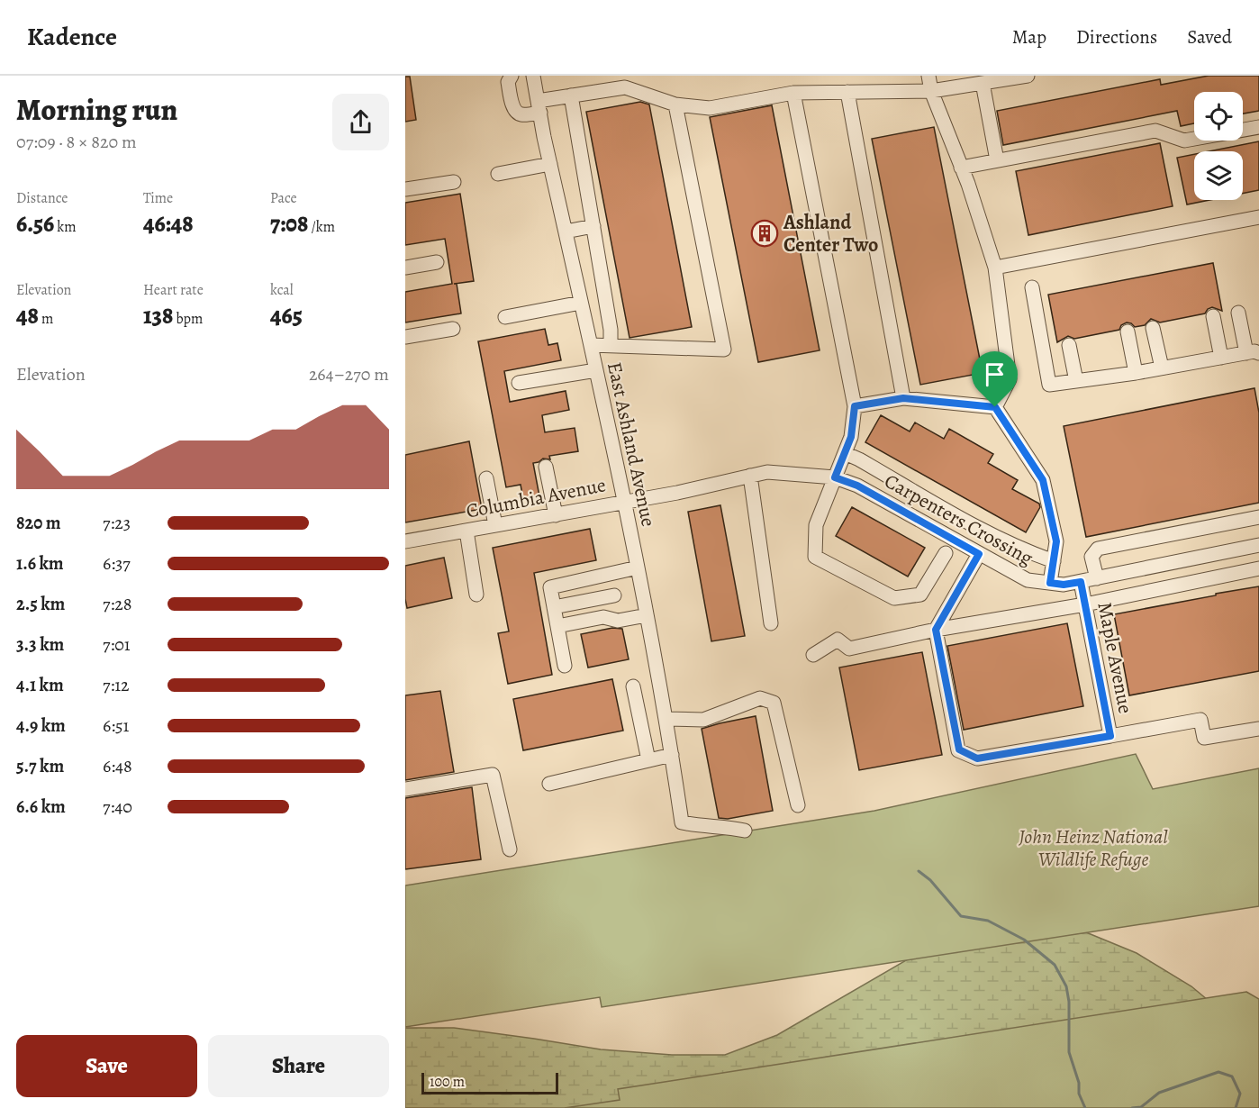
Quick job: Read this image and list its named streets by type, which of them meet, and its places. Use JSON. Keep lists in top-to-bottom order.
{
  "streets": {
    "street": [
      "East Ashland Avenue",
      "Columbia Avenue",
      "Carpenters Crossing",
      "Maple Avenue"
    ]
  },
  "crossings": [
    ["East Ashland Avenue", "Columbia Avenue"],
    ["Columbia Avenue", "Carpenters Crossing"],
    ["Carpenters Crossing", "Maple Avenue"]
  ],
  "parks": ["John Heinz National Wildlife Refuge"],
  "places": {
    "building": ["Ashland Center Two"]
  },
  "scale_bar": "100 m",
  "page": {
    "header": "Kadence",
    "nav": ["Map", "Directions", "Saved"],
    "heading": ["Morning run", "07:09 · 8 × 820 m"],
    "stats": [
      ["Distance", "6.56 km"],
      ["Time", "46:48"],
      ["Pace", "7:08 /km"],
      ["Elevation", "48 m"],
      ["Heart rate", "138 bpm"],
      ["kcal", "465"]
    ],
    "chart": ["Elevation", "264–270 m"],
    "list": [
      {
        "name": "820 m",
        "note": "7:23"
      },
      {
        "name": "1.6 km",
        "note": "6:37"
      },
      {
        "name": "2.5 km",
        "note": "7:28"
      },
      {
        "name": "3.3 km",
        "note": "7:01"
      },
      {
        "name": "4.1 km",
        "note": "7:12"
      },
      {
        "name": "4.9 km",
        "note": "6:51"
      },
      {
        "name": "5.7 km",
        "note": "6:48"
      },
      {
        "name": "6.6 km",
        "note": "7:40"
      }
    ],
    "buttons": ["Save", "Share"],
    "scale": "100 m"
  }
}
